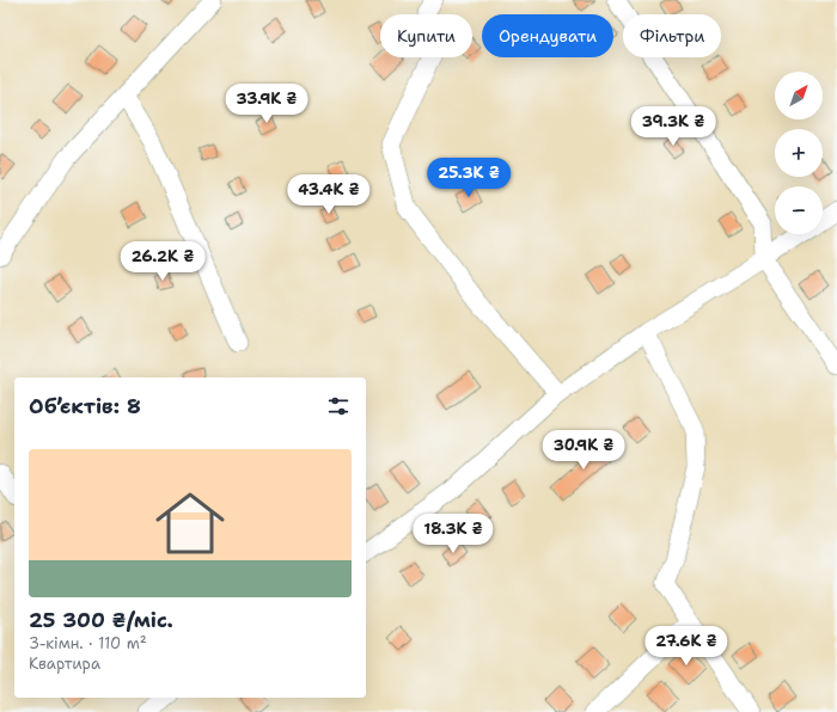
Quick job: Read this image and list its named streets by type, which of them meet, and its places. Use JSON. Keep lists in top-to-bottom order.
{
  "north": "top right",
  "page": {
    "chip": ["Купити", "Орендувати", "Фільтри"],
    "map_buttons": ["+", "−"],
    "price": [
      "33.9K ₴",
      "39.3K ₴",
      "25.3K ₴",
      "43.4K ₴",
      "26.2K ₴",
      "30.9K ₴",
      "18.3K ₴",
      "27.6K ₴"
    ],
    "heading": "Об’єктів: 8",
    "list": [
      {
        "name": "25 300 ₴/міс.",
        "note": "3-кімн. · 110 m² · Квартира"
      }
    ]
  }
}
